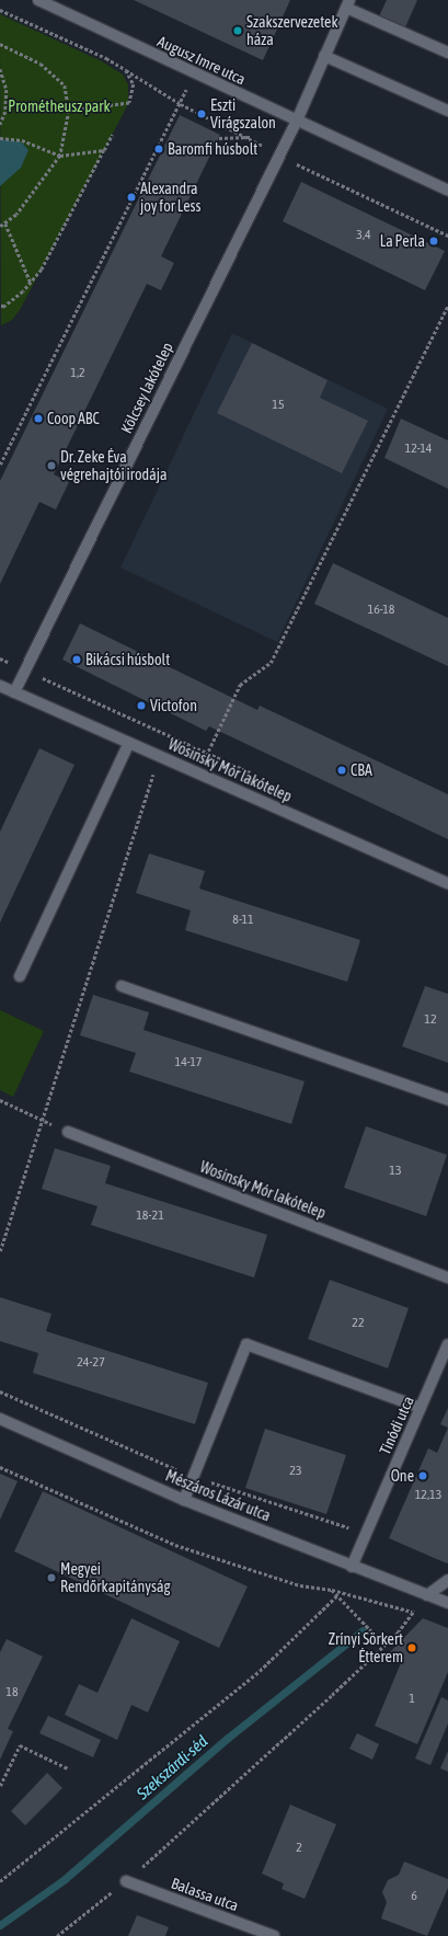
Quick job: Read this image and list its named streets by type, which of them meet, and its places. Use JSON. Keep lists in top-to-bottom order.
{
  "streets": {
    "street": [
      "Augusz Imre utca",
      "Kölcsey lakótelep",
      "Wosinsky Mór lakótelep",
      "Tinódi utca",
      "Mészáros Lázár utca",
      "Balassa utca"
    ]
  },
  "crossings": [
    ["Augusz Imre utca", "Kölcsey lakótelep"],
    ["Kölcsey lakótelep", "Wosinsky Mór lakótelep"],
    ["Tinódi utca", "Mészáros Lázár utca"]
  ],
  "water": ["Szekszárdi-séd"],
  "parks": ["Prométheusz park"],
  "places": [
    "Szakszervezetek háza",
    "Eszti Virágszalon",
    "Baromfi húsbolt",
    "Alexandra joy for Less",
    "La Perla",
    "Coop ABC",
    "Dr. Zeke Éva végrehajtói irodája",
    "Bikácsi húsbolt",
    "Victofon",
    "CBA",
    "One",
    "Megyei Rendőrkapitányság",
    "Zrínyi Sörkert Étterem"
  ],
  "house_numbers": [
    "3,4",
    "1,2",
    "15",
    "12-14",
    "16-18",
    "8-11",
    "12",
    "14-17",
    "13",
    "18-21",
    "22",
    "24-27",
    "23",
    "12,13",
    "18",
    "1",
    "2",
    "6"
  ]
}
